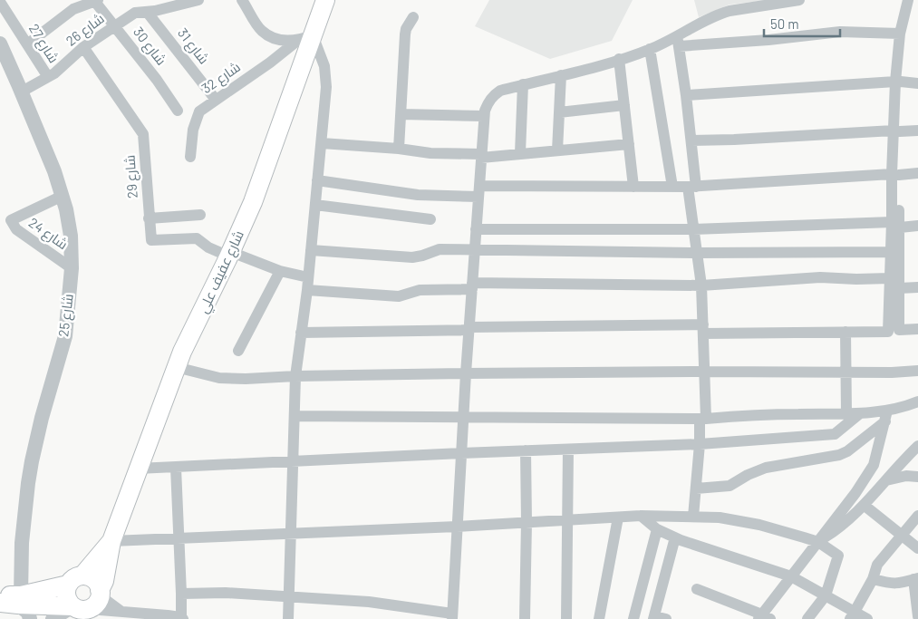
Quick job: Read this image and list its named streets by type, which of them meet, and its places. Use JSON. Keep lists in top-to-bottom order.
{
  "streets": {
    "main road": ["شارع عفيف علي"],
    "street": [
      "شارع 26",
      "شارع 27",
      "شارع 30",
      "شارع 31",
      "شارع 32",
      "شارع 29",
      "شارع 24",
      "شارع 25"
    ]
  },
  "crossings": [
    ["شارع 26", "شارع 27"],
    ["شارع 26", "شارع 30"],
    ["شارع 26", "شارع 31"],
    ["شارع 26", "شارع 29"],
    ["شارع 26", "شارع 25"],
    ["شارع 31", "شارع 32"],
    ["شارع 32", "شارع عفيف علي"],
    ["شارع 29", "شارع عفيف علي"],
    ["شارع 24", "شارع 25"]
  ],
  "scale_bar": "50 m"
}
